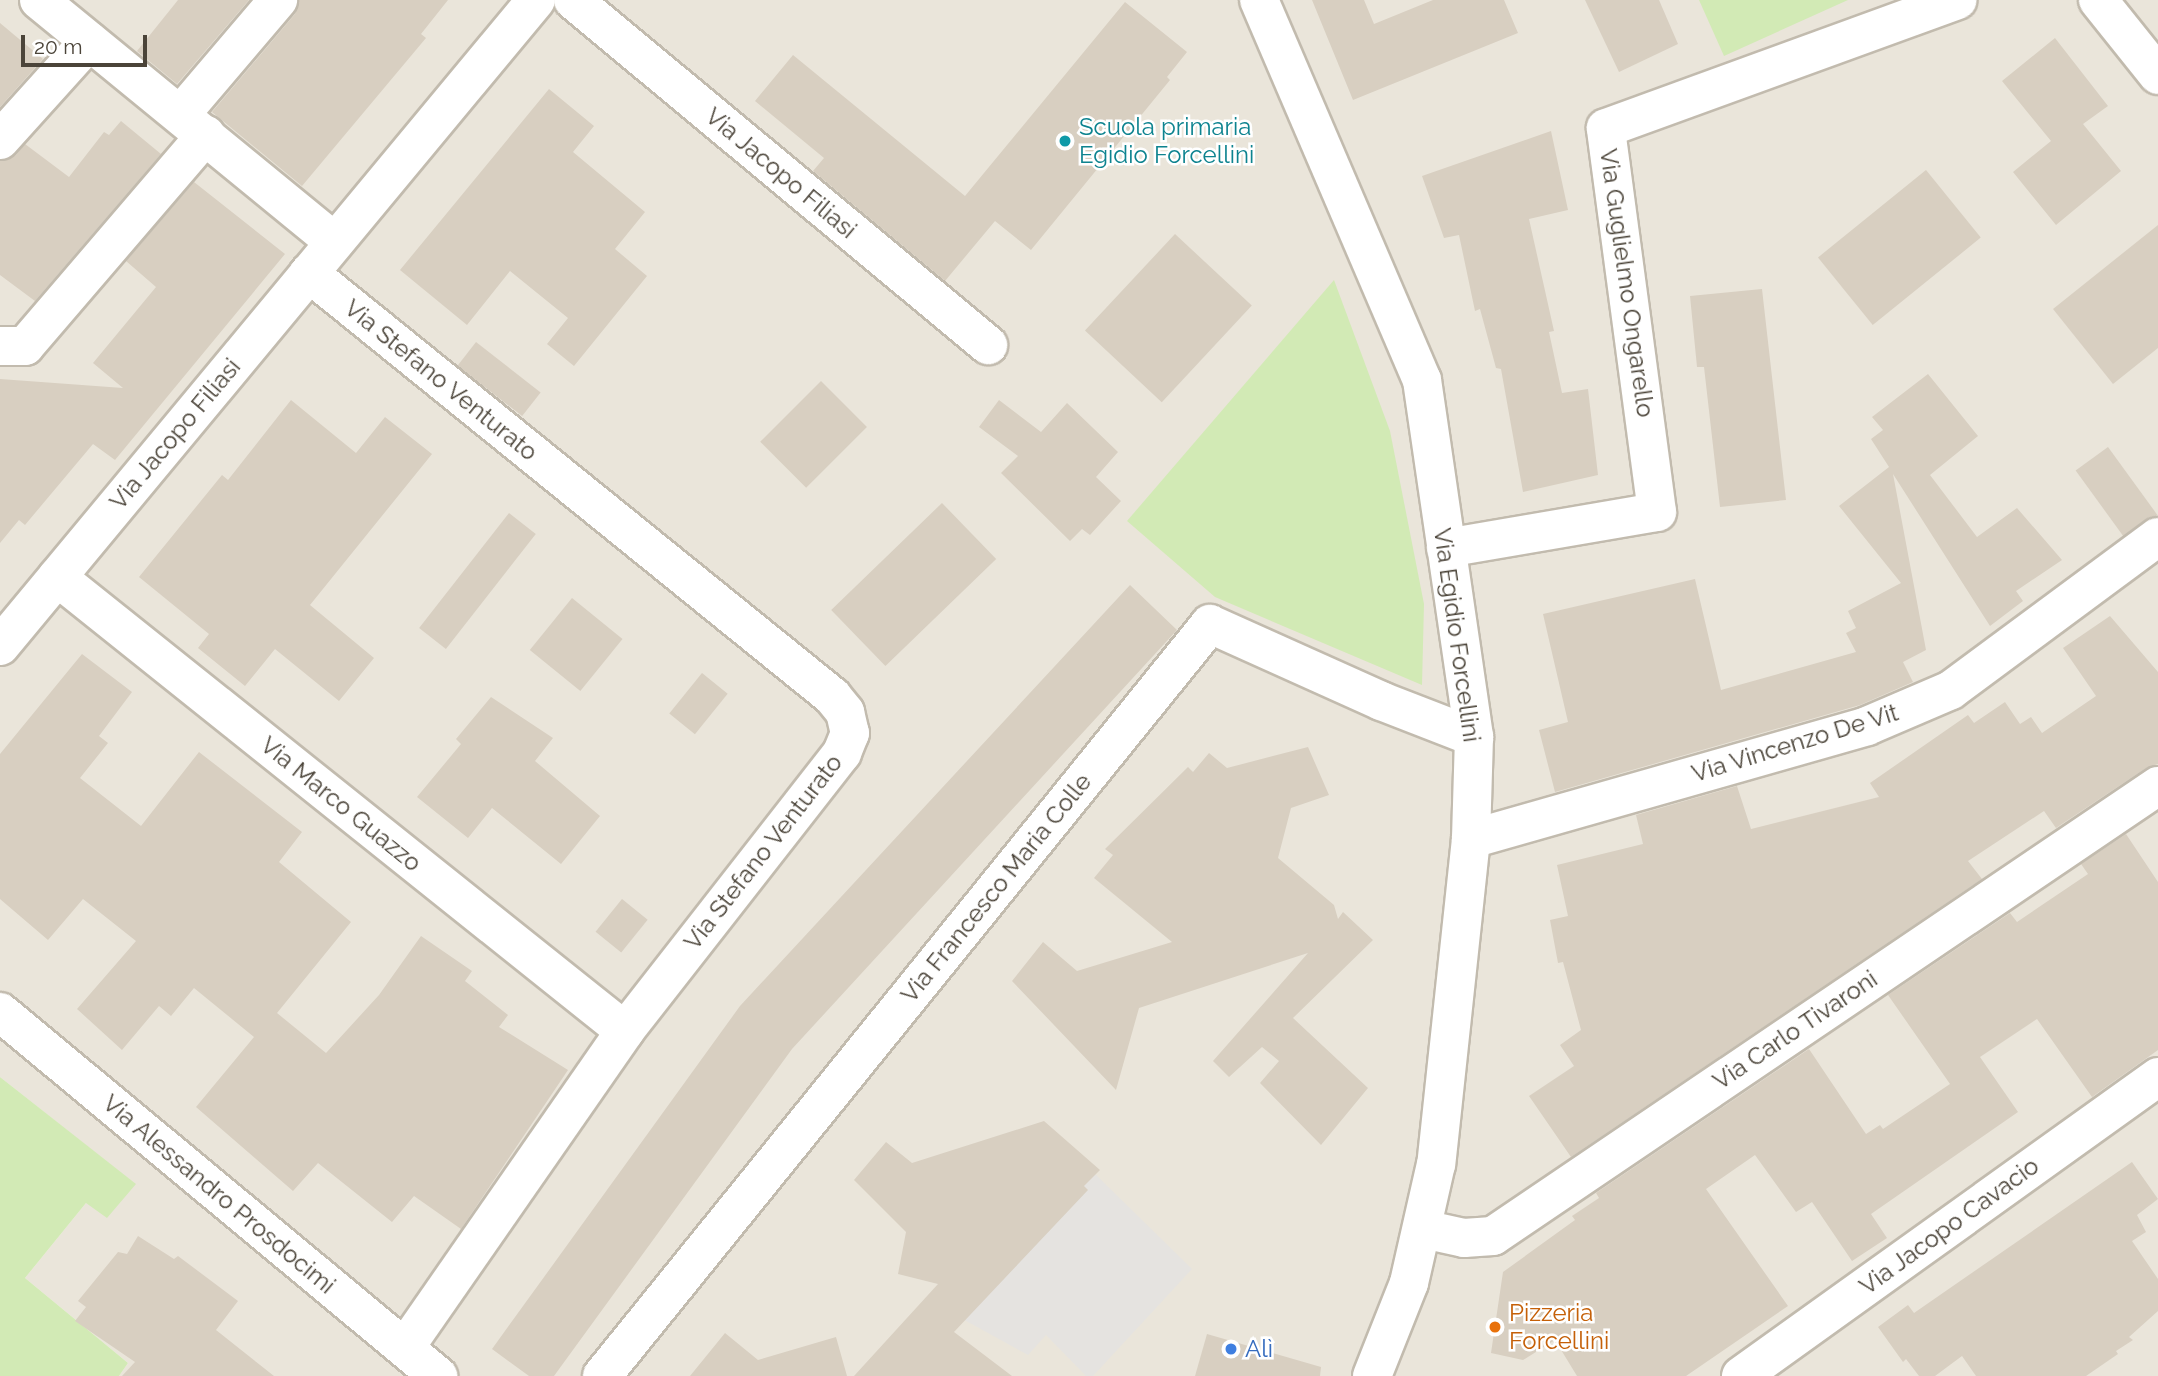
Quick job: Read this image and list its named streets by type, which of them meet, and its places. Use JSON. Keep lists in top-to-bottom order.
{
  "streets": {
    "street": [
      "Via Jacopo Filiasi",
      "Via Guglielmo Ongarello",
      "Via Stefano Venturato",
      "Via Egidio Forcellini",
      "Via Vincenzo De Vit",
      "Via Marco Guazzo",
      "Via Francesco Maria Colle",
      "Via Carlo Tivaroni",
      "Via Alessandro Prosdocimi",
      "Via Jacopo Cavacio"
    ]
  },
  "crossings": [
    ["Via Jacopo Filiasi", "Via Stefano Venturato"],
    ["Via Jacopo Filiasi", "Via Marco Guazzo"],
    ["Via Guglielmo Ongarello", "Via Egidio Forcellini"],
    ["Via Stefano Venturato", "Via Marco Guazzo"],
    ["Via Stefano Venturato", "Via Alessandro Prosdocimi"],
    ["Via Egidio Forcellini", "Via Vincenzo De Vit"],
    ["Via Egidio Forcellini", "Via Francesco Maria Colle"],
    ["Via Egidio Forcellini", "Via Carlo Tivaroni"]
  ],
  "places": ["Scuola primaria Egidio Forcellini", "Pizzeria Forcellini", "Alì"],
  "scale_bar": "20 m"
}
